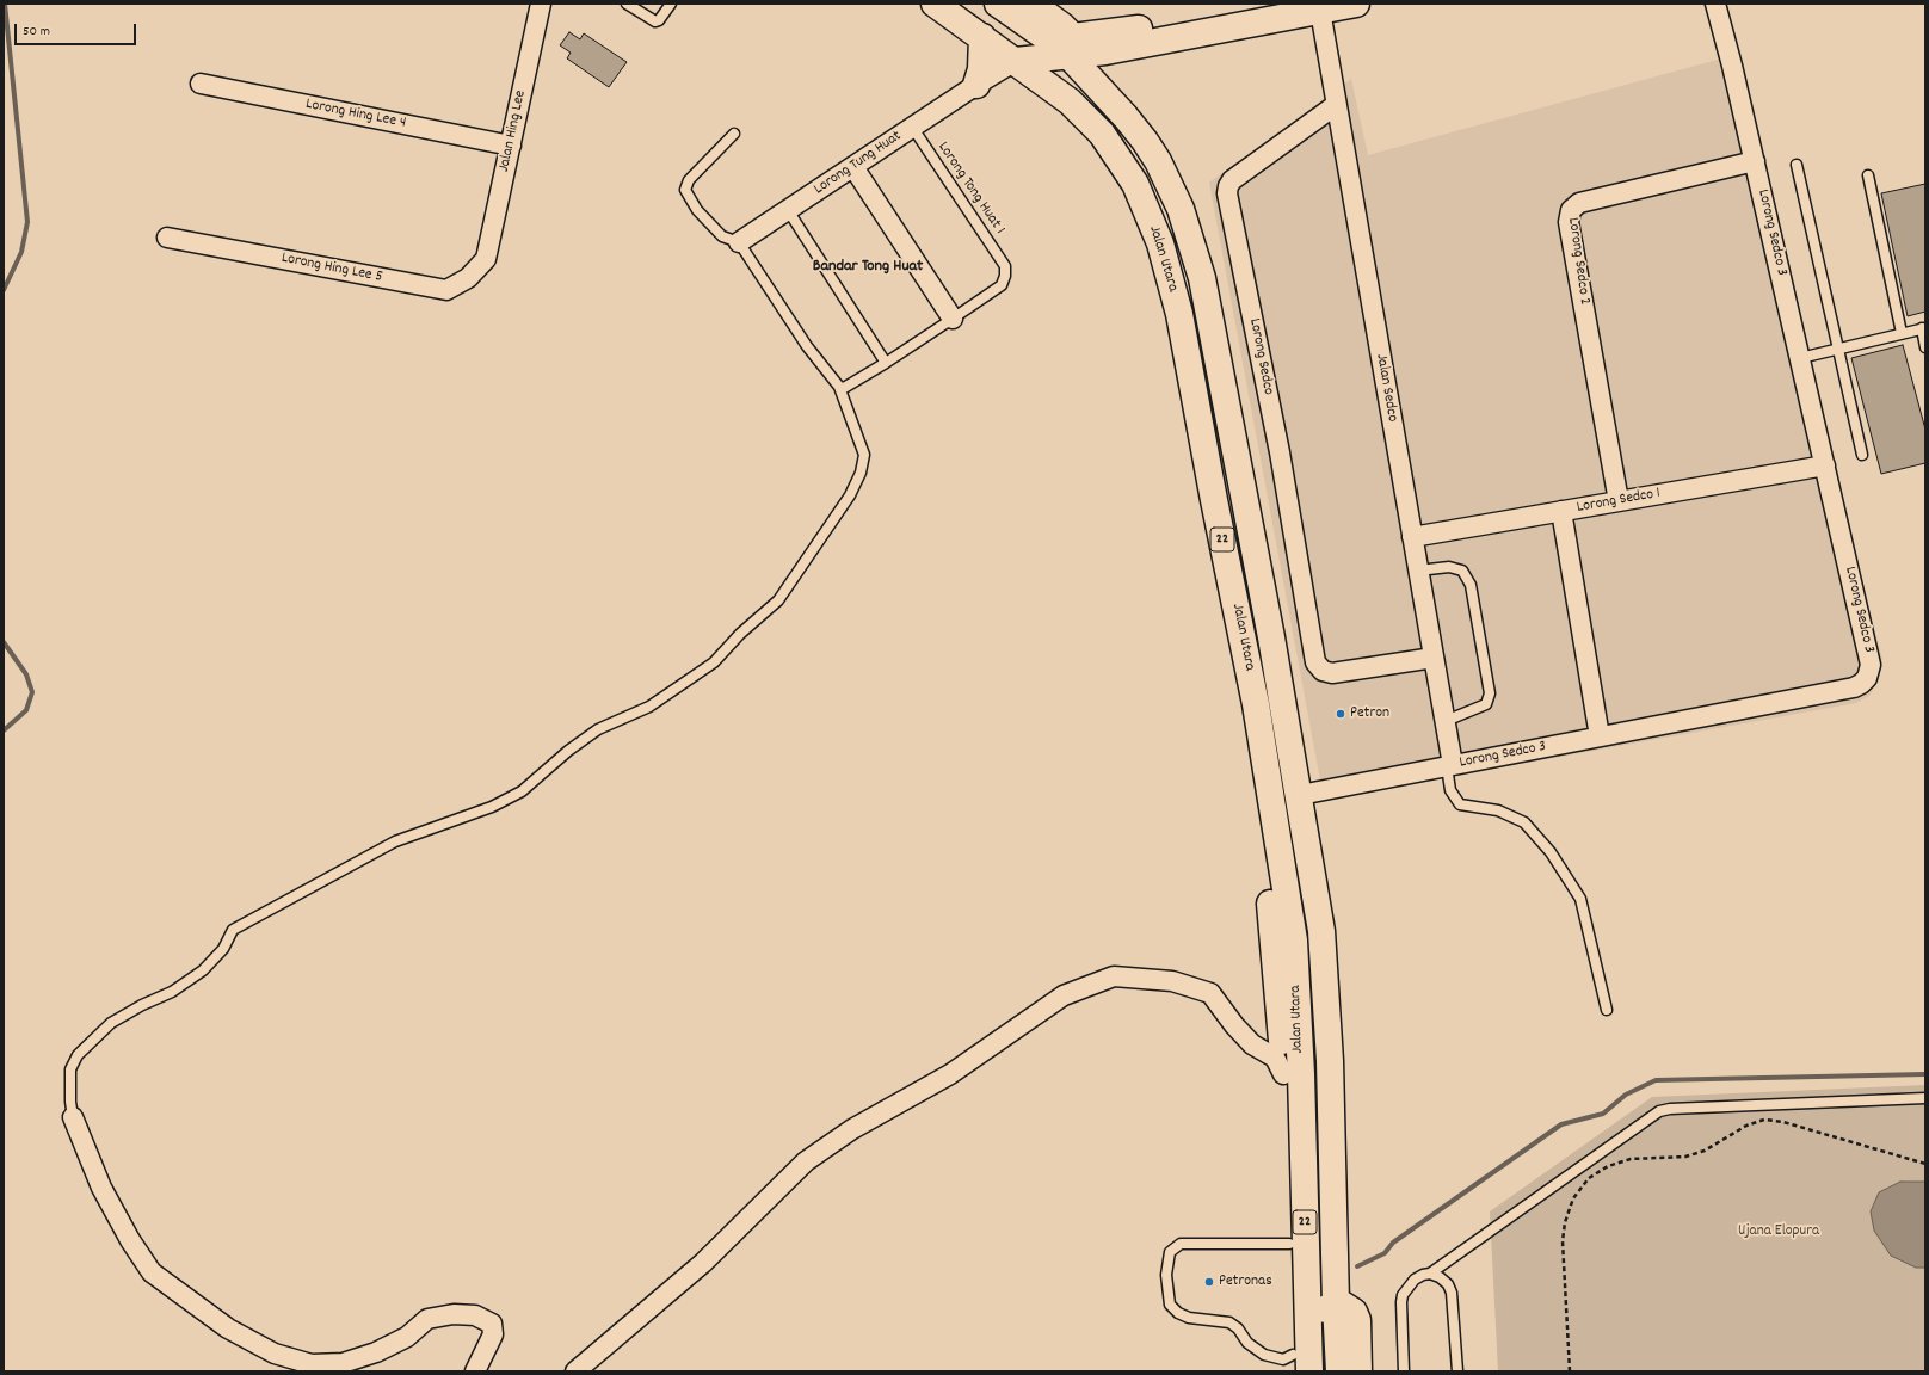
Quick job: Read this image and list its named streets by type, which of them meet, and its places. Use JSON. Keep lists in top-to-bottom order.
{
  "streets": {
    "main road": ["Jalan Utara", "22"],
    "street": [
      "Lorong Hing Lee 4",
      "Jalan Hing Lee",
      "Lorong Tung Huat",
      "Lorong Sedco 3",
      "Lorong Sedco 2",
      "Lorong Hing Lee 5",
      "Lorong Sedco",
      "Jalan Sedco",
      "Lorong Sedco 1"
    ],
    "lane": ["Lorong Tong Huat 1"]
  },
  "crossings": [
    ["Lorong Hing Lee 4", "Jalan Hing Lee"],
    ["Jalan Hing Lee", "Lorong Hing Lee 5"],
    ["Lorong Tung Huat", "Lorong Tong Huat 1"],
    ["Lorong Tung Huat", "Jalan Utara"],
    ["Lorong Sedco 3", "Jalan Utara"],
    ["Lorong Sedco 3", "Lorong Sedco 2"],
    ["Lorong Sedco 3", "Jalan Sedco"],
    ["Lorong Sedco 3", "Lorong Sedco 1"],
    ["Lorong Sedco 2", "Lorong Sedco 1"],
    ["Lorong Sedco", "Jalan Sedco"],
    ["Jalan Sedco", "Lorong Sedco 1"]
  ],
  "districts": ["Bandar Tong Huat"],
  "parks": ["Ujana Elopura"],
  "places": ["Petron", "Petronas"],
  "scale_bar": "50 m"
}
